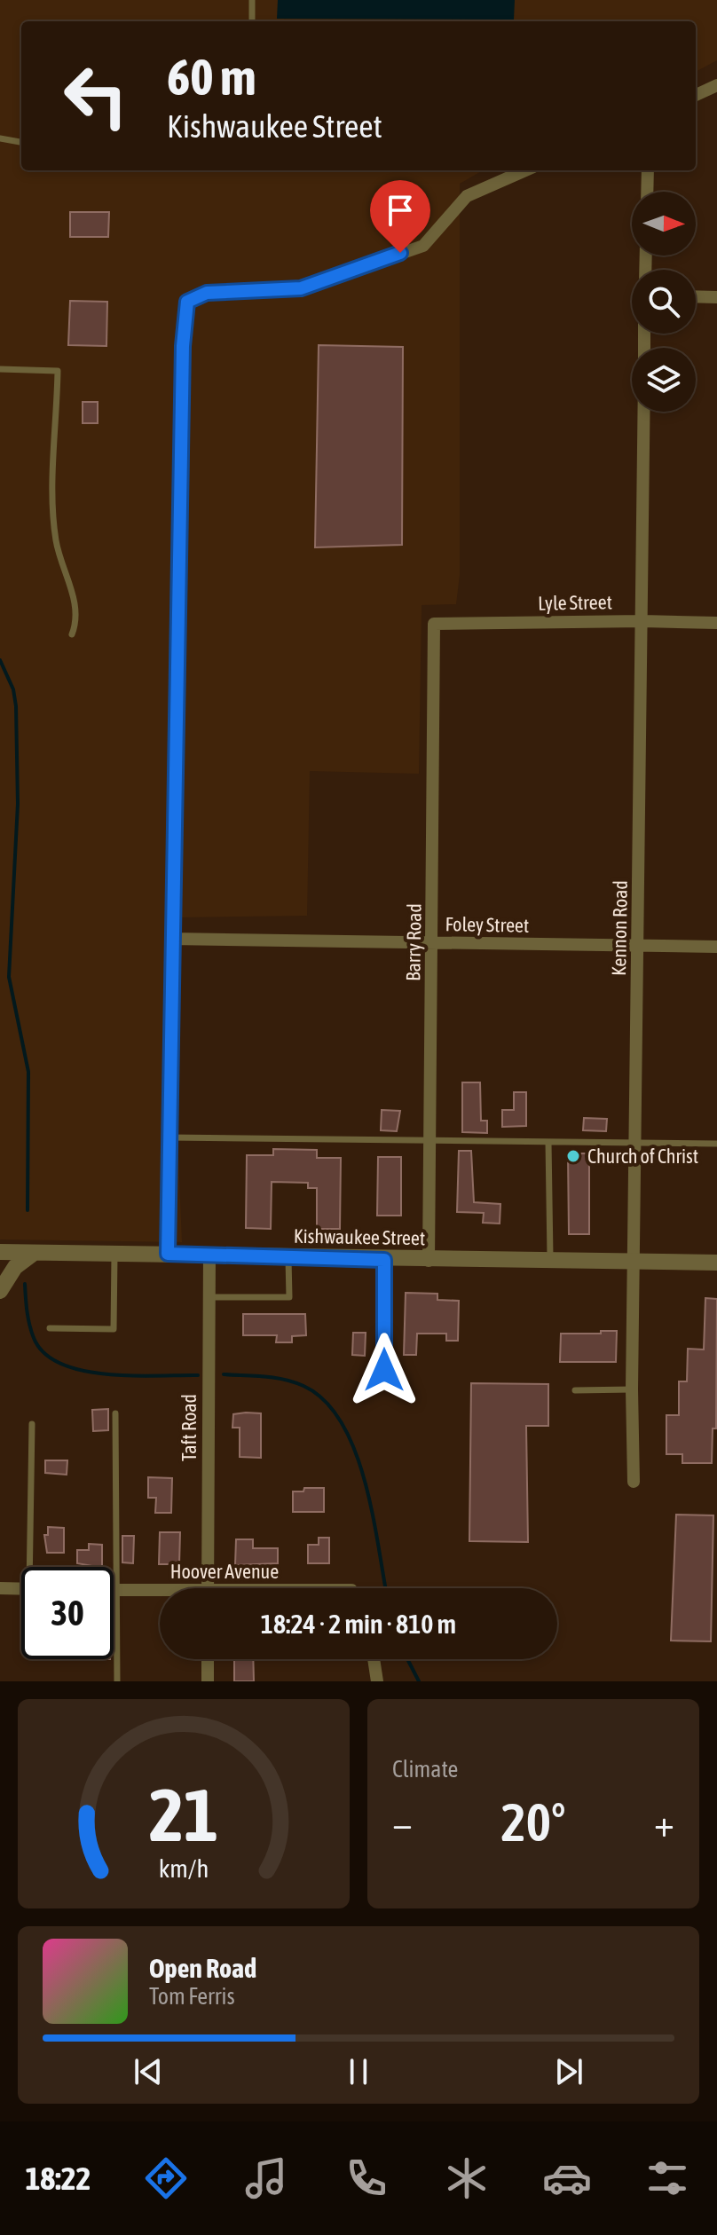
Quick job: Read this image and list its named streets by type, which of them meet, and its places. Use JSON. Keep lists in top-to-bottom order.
{
  "streets": {
    "street": [
      "Lyle Street",
      "Foley Street",
      "Kennon Road",
      "Barry Road",
      "Kishwaukee Street",
      "Taft Road",
      "Hoover Avenue"
    ]
  },
  "crossings": [
    ["Lyle Street", "Kennon Road"],
    ["Lyle Street", "Barry Road"],
    ["Foley Street", "Kennon Road"],
    ["Foley Street", "Barry Road"],
    ["Kennon Road", "Kishwaukee Street"],
    ["Barry Road", "Kishwaukee Street"],
    ["Kishwaukee Street", "Taft Road"]
  ],
  "places": ["Church of Christ"],
  "north": "right",
  "page": {
    "turn": ["60 m", "Kishwaukee Street"],
    "limit": "30",
    "trip": "18:24 · 2 min · 810 m",
    "tile": "Climate",
    "heat": ["−", "20°", "+"],
    "song": ["Open Road", "Tom Ferris"],
    "tabs": "18:22",
    "gauge": ["21", "km/h"]
  }
}
